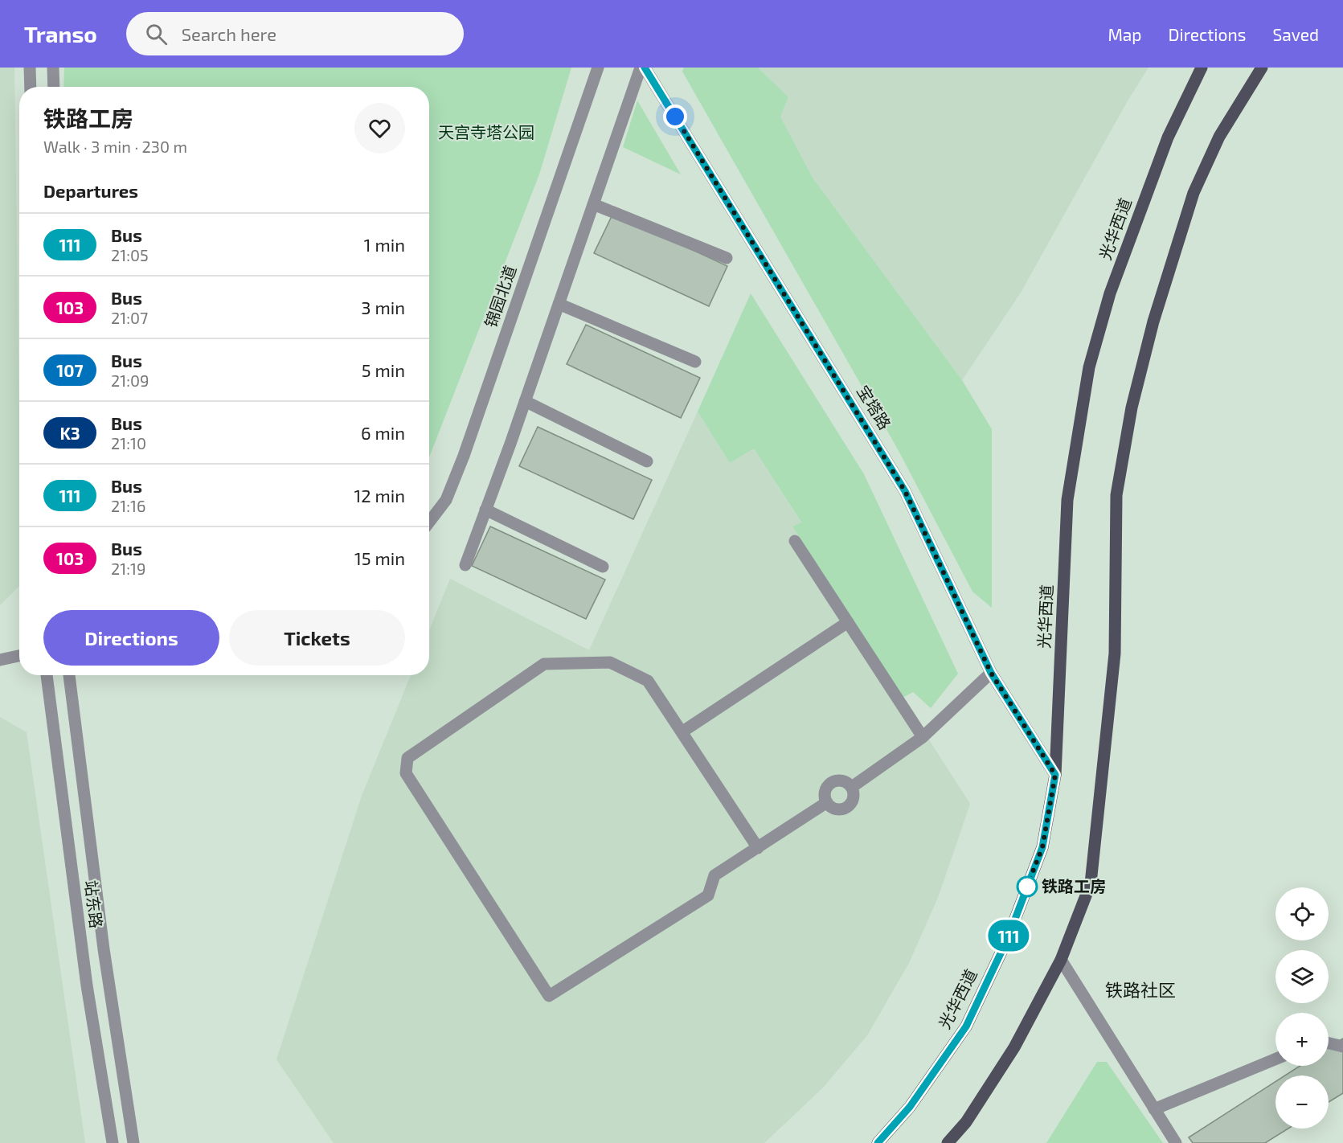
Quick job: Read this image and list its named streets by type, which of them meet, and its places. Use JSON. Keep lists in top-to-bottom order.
{
  "streets": {
    "main road": ["光华西道"],
    "street": ["锦园北道", "宝塔路", "站东路"]
  },
  "crossings": [
    ["光华西道", "宝塔路"]
  ],
  "districts": ["铁路社区"],
  "parks": ["天宫寺塔公园"],
  "places": ["铁路工房"],
  "lines": ["bus line 111"],
  "page": {
    "header": "Transo",
    "search": "Search here",
    "nav": ["Map", "Directions", "Saved"],
    "on_map": "111",
    "heading": [
      ["铁路工房", "Walk · 3 min · 230 m"],
      "Departures"
    ],
    "list": [
      {
        "mark": "111",
        "name": "Bus",
        "note": "21:05",
        "value": "1 min"
      },
      {
        "mark": "103",
        "name": "Bus",
        "note": "21:07",
        "value": "3 min"
      },
      {
        "mark": "107",
        "name": "Bus",
        "note": "21:09",
        "value": "5 min"
      },
      {
        "mark": "K3",
        "name": "Bus",
        "note": "21:10",
        "value": "6 min"
      },
      {
        "mark": "111",
        "name": "Bus",
        "note": "21:16",
        "value": "12 min"
      },
      {
        "mark": "103",
        "name": "Bus",
        "note": "21:19",
        "value": "15 min"
      }
    ],
    "buttons": ["Directions", "Tickets"],
    "map_buttons": ["+", "−"]
  }
}
